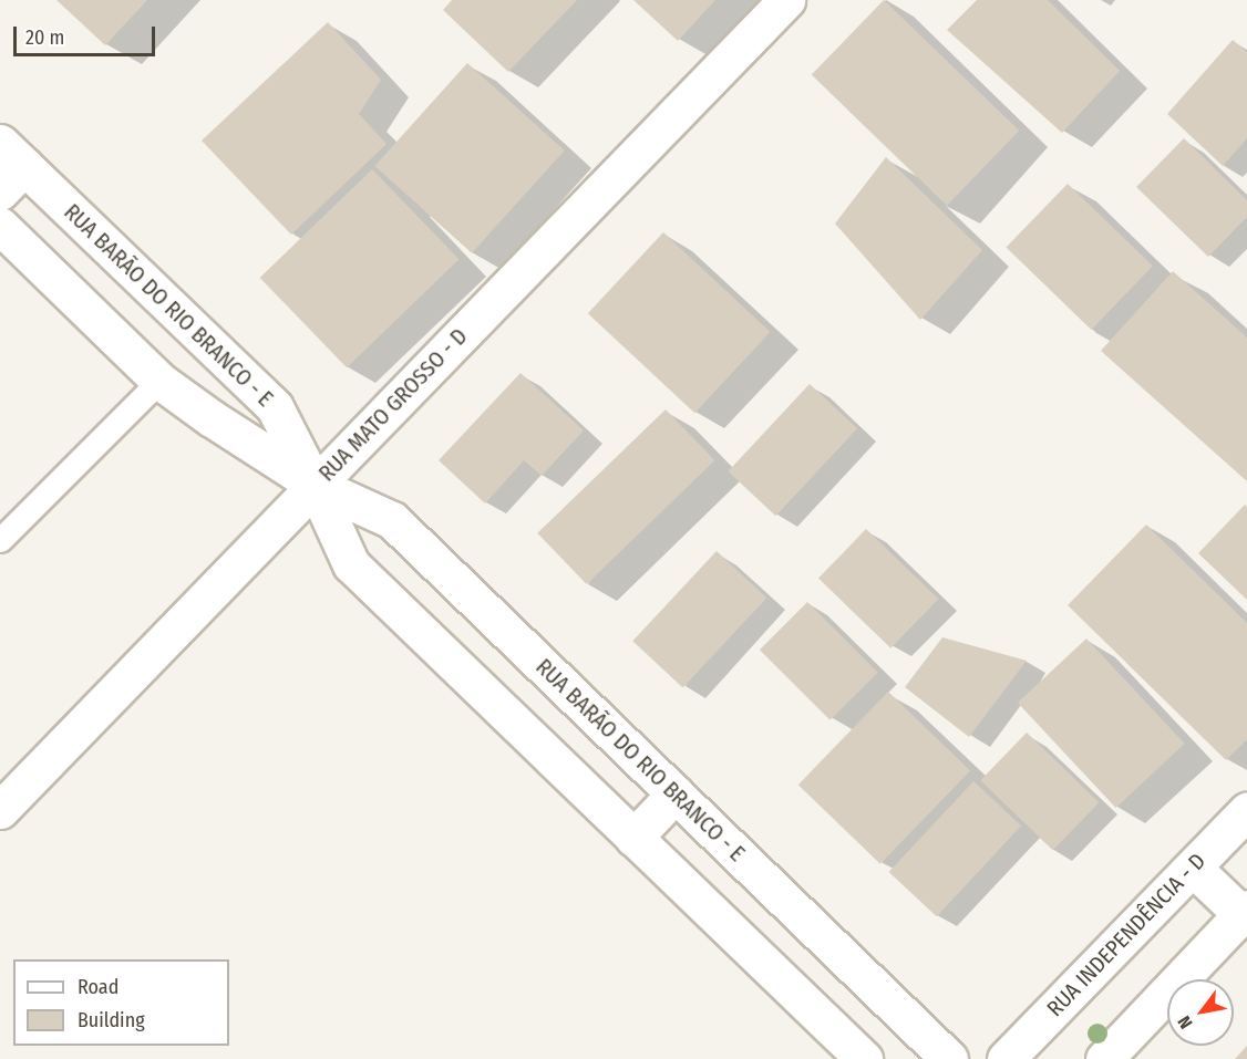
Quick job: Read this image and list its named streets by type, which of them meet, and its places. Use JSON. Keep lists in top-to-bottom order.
{
  "streets": {
    "street": ["RUA BARÃO DO RIO BRANCO - E", "RUA MATO GROSSO - D", "RUA INDEPENDÊNCIA - D"]
  },
  "crossings": [
    ["RUA BARÃO DO RIO BRANCO - E", "RUA MATO GROSSO - D"]
  ],
  "legend": ["Road", "Building"],
  "scale_bar": "20 m",
  "north": "bottom left"
}
